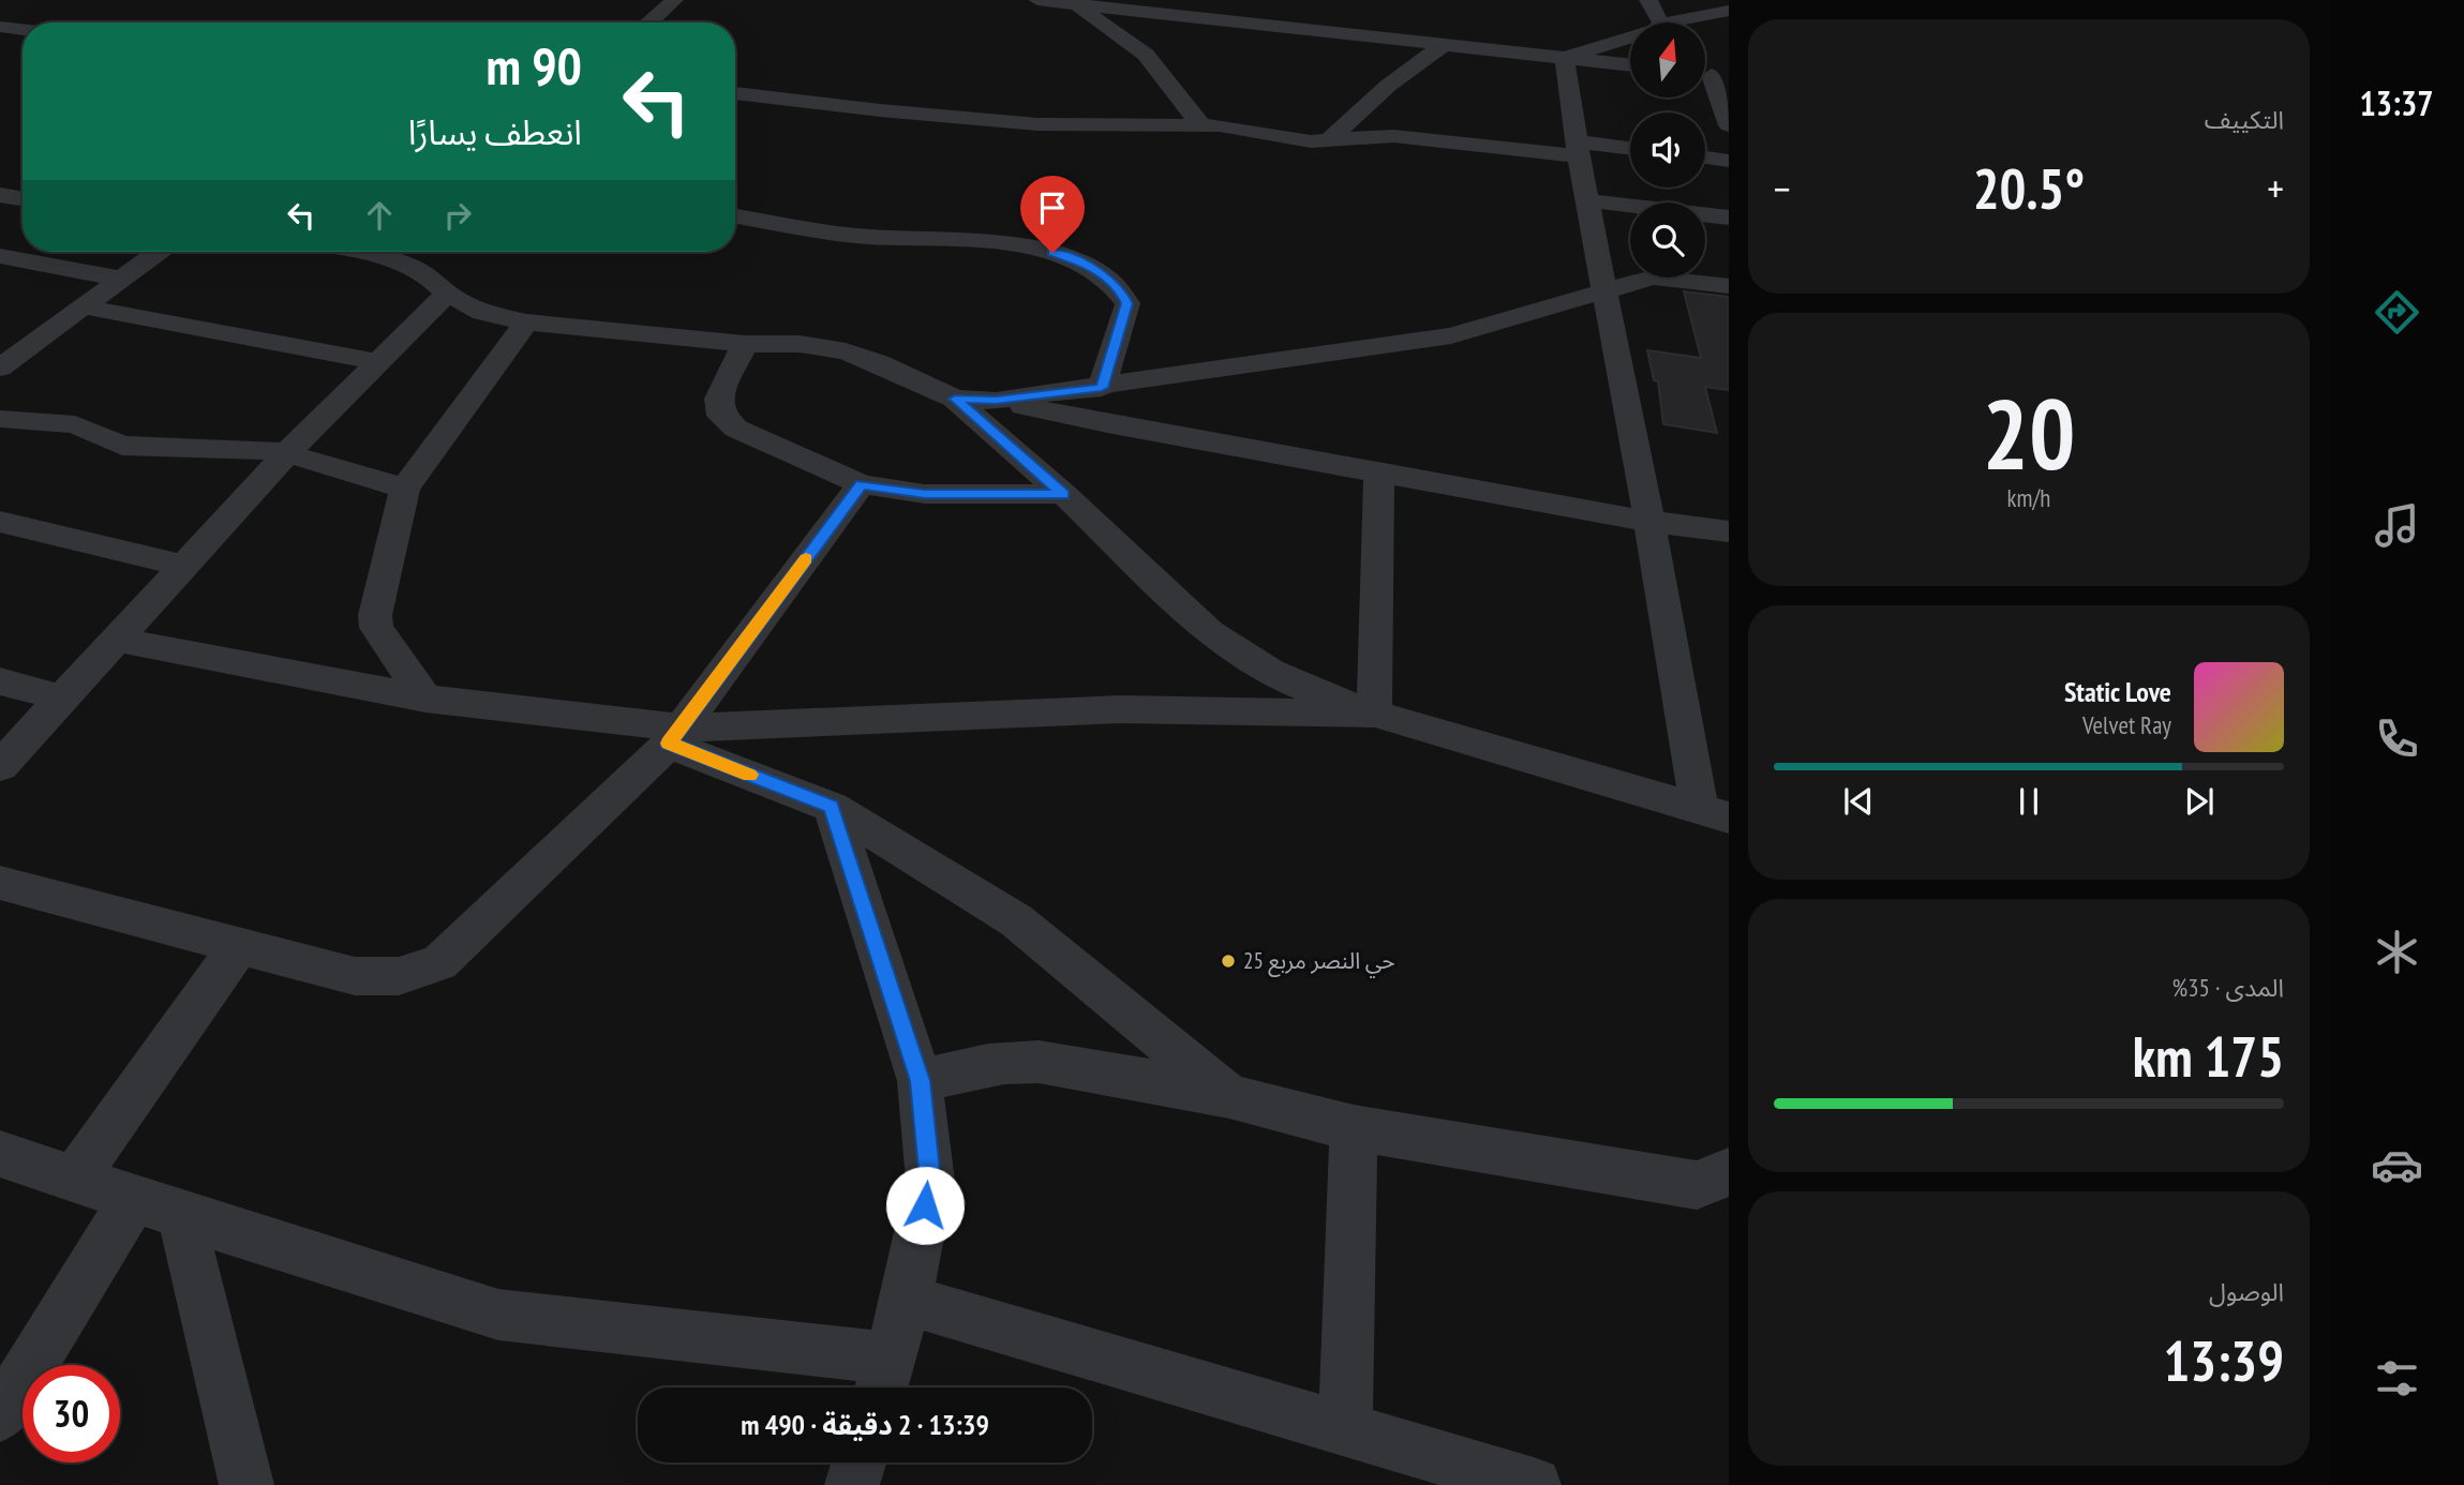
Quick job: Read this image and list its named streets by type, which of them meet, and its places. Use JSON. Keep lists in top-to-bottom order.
{
  "places": ["حي النصر مربع 25"],
  "north": "top",
  "page": {
    "tabs": "13:37",
    "tile": [
      "التكييف",
      ["20", "km/h"],
      ["المدى · 35%", "175 km"],
      ["الوصول", "13:39"]
    ],
    "turn": ["90 m", "انعطف يسارًا"],
    "heat": ["−", "20.5°", "+"],
    "song": ["Static Love", "Velvet Ray"],
    "limit": "30",
    "trip": "13:39 · 2 دقيقة · 490 m"
  }
}
